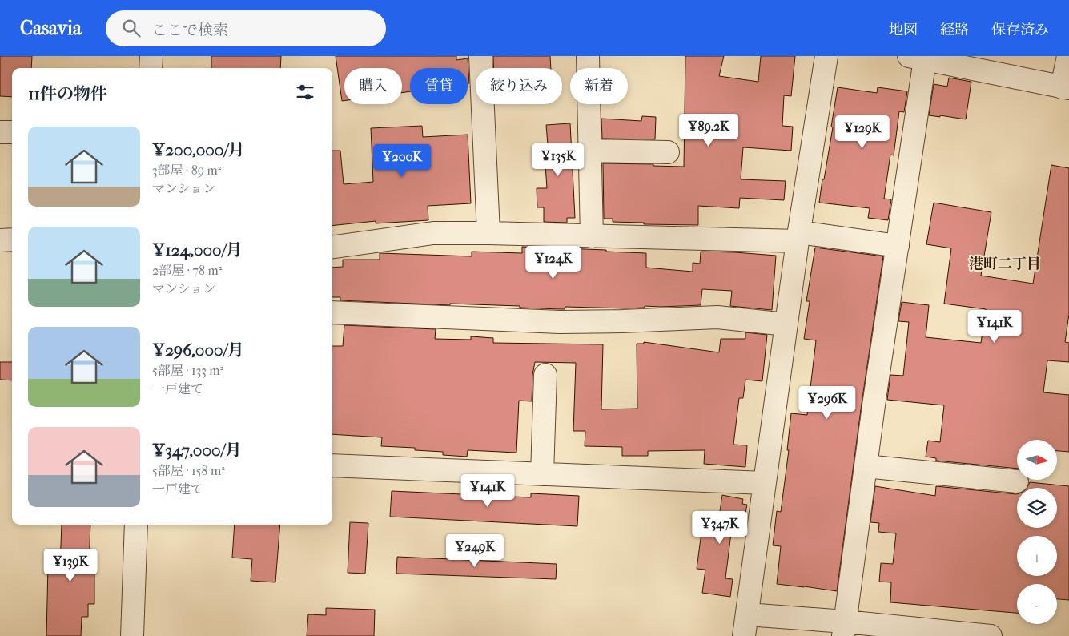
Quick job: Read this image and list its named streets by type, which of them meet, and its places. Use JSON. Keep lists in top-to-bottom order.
{
  "districts": ["港町二丁目"],
  "north": "right",
  "page": {
    "header": "Casavia",
    "search": "ここで検索",
    "nav": ["地図", "経路", "保存済み"],
    "chip": [
      "購入",
      "賃貸",
      "絞り込み",
      "新着"
    ],
    "heading": "11件の物件",
    "price": [
      "¥89.2K",
      "¥129K",
      "¥135K",
      "¥200K",
      "¥124K",
      "¥141K",
      "¥296K",
      "¥141K",
      "¥347K",
      "¥249K",
      "¥139K"
    ],
    "list": [
      {
        "name": "¥200,000/月",
        "note": "3部屋 · 89 m² · マンション"
      },
      {
        "name": "¥124,000/月",
        "note": "2部屋 · 78 m² · マンション"
      },
      {
        "name": "¥296,000/月",
        "note": "5部屋 · 133 m² · 一戸建て"
      },
      {
        "name": "¥347,000/月",
        "note": "5部屋 · 158 m² · 一戸建て"
      }
    ],
    "map_buttons": ["+", "−"]
  }
}
